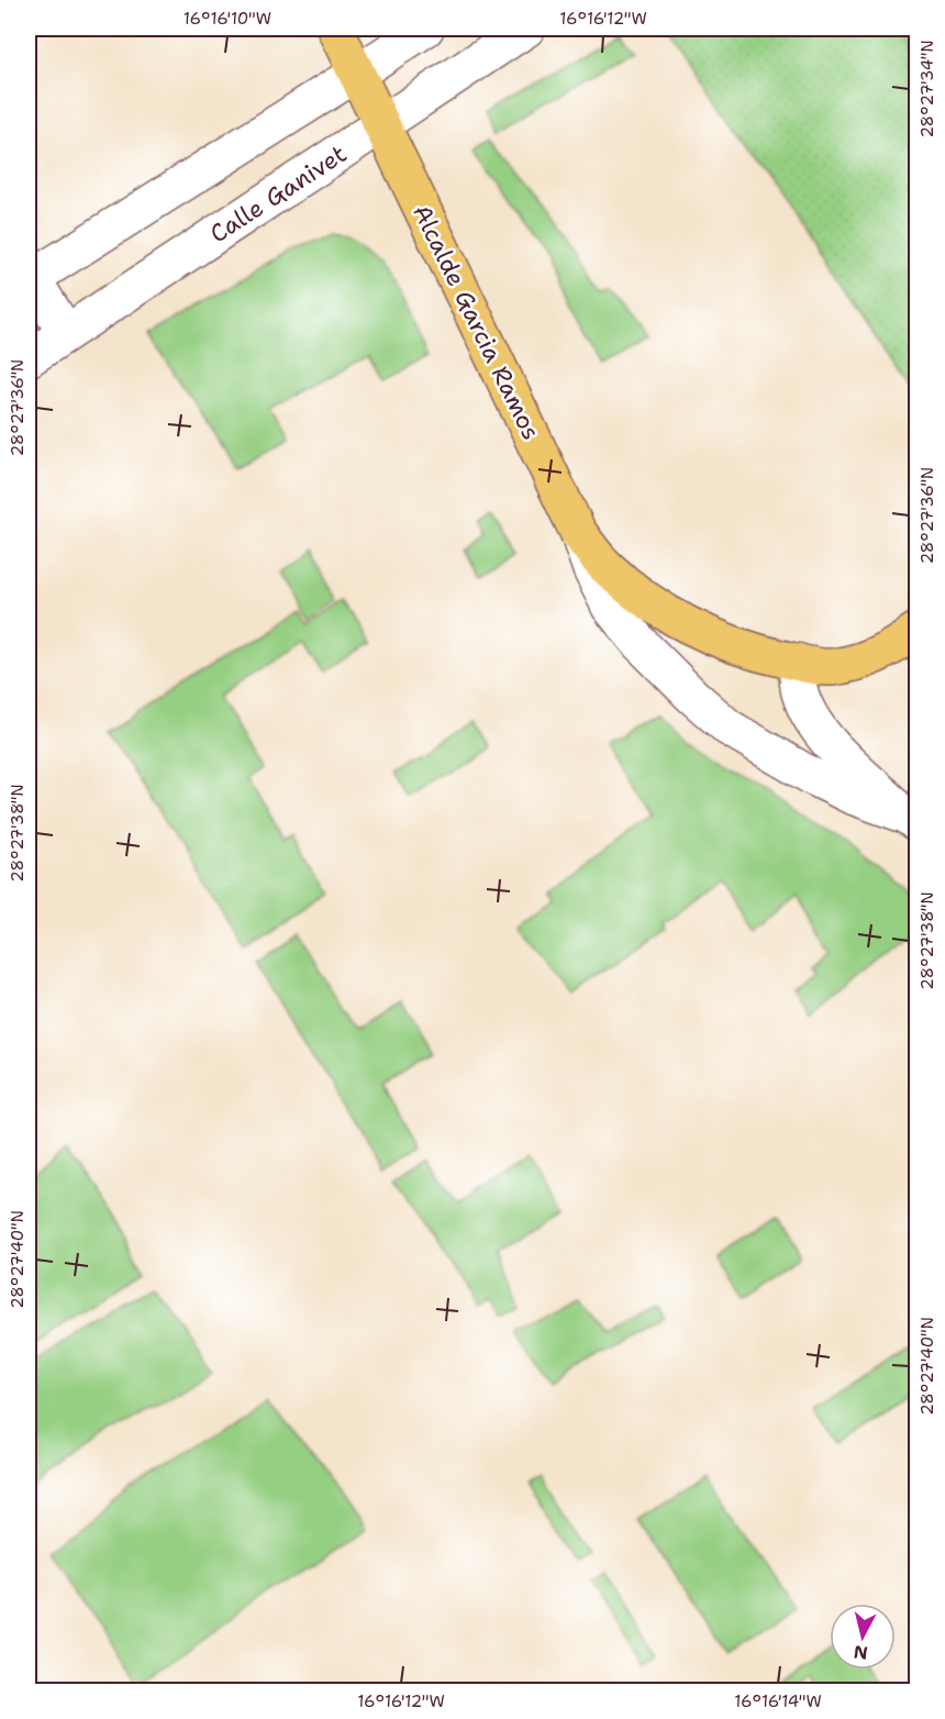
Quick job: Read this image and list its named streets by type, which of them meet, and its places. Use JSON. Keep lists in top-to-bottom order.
{
  "streets": {
    "main road": ["Alcalde Garcia Ramos"],
    "street": ["Calle Ganivet"]
  },
  "crossings": [
    ["Calle Ganivet", "Alcalde Garcia Ramos"]
  ],
  "north": "bottom",
  "coordinates": [
    "16°16'10\"W",
    "16°16'12\"W",
    "28°27'34\"N",
    "28°27'36\"N",
    "28°27'38\"N",
    "28°27'40\"N",
    "16°16'14\"W"
  ]
}
